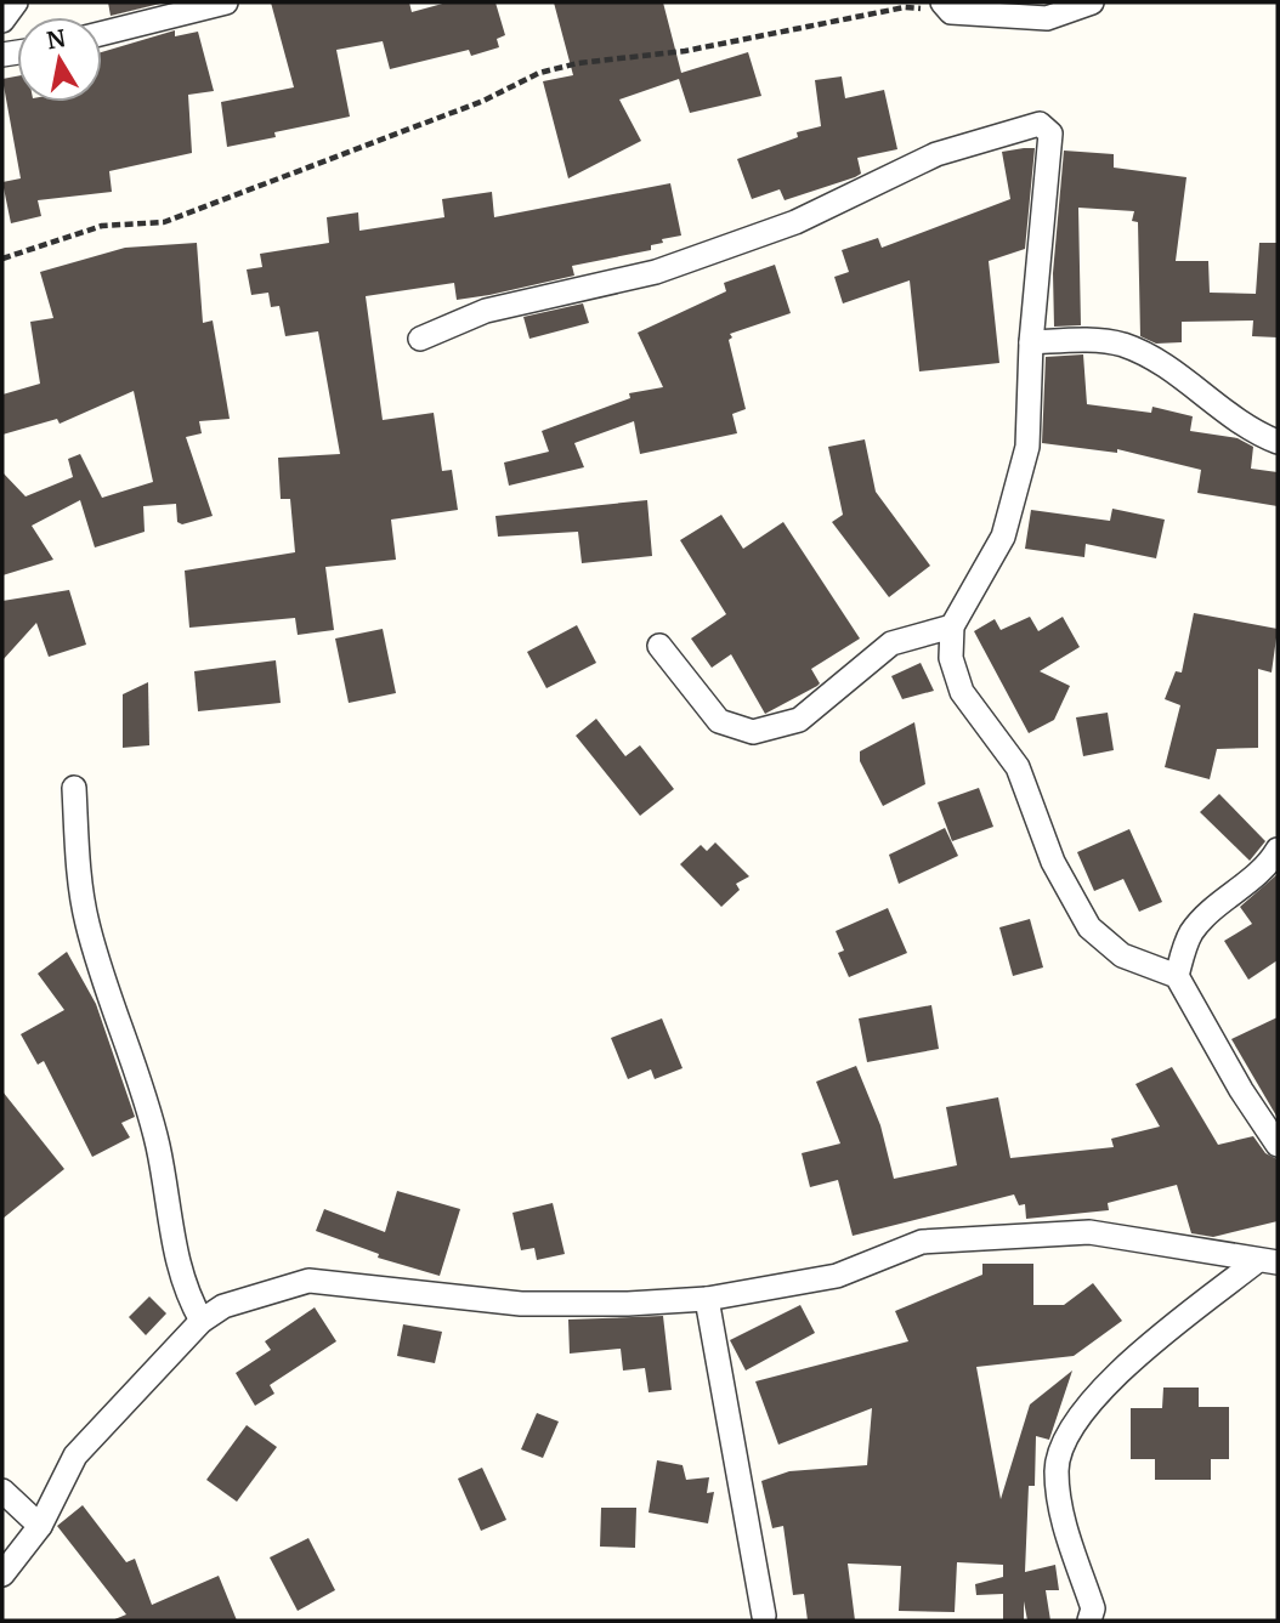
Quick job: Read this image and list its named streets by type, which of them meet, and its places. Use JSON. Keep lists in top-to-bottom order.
{
  "north": "top"
}
